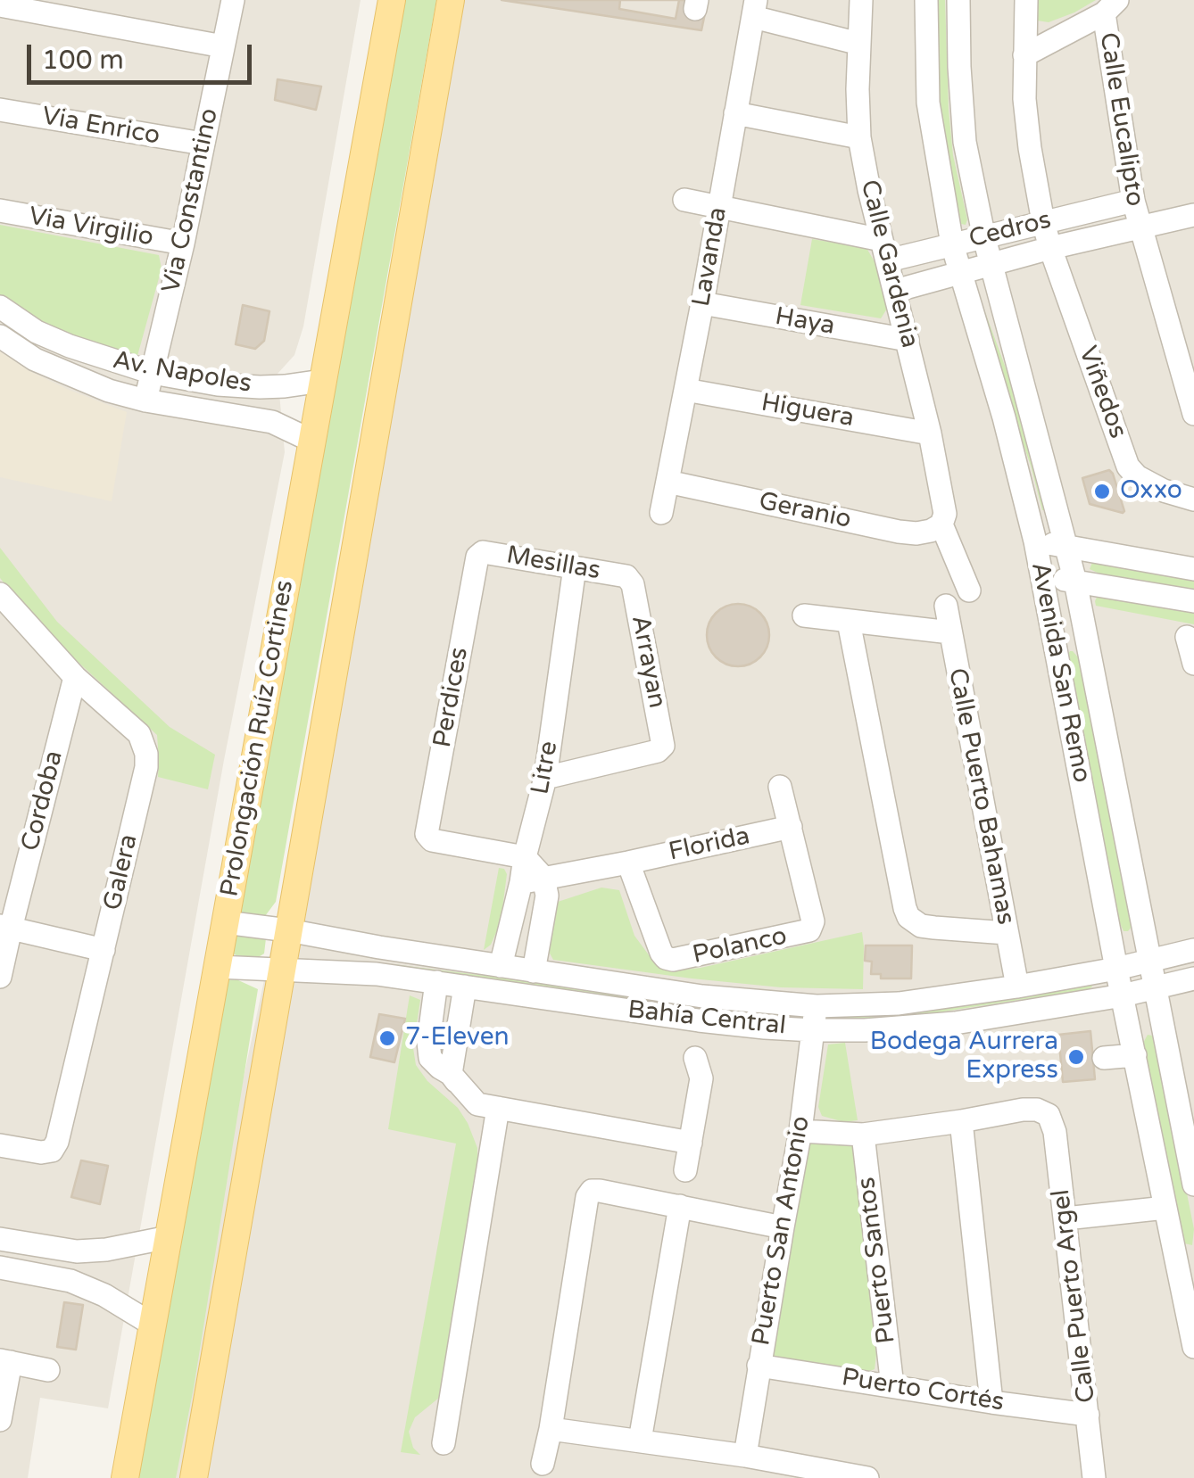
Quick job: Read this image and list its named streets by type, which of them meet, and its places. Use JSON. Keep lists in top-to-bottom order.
{
  "streets": {
    "main road": ["Prolongación Ruíz Cortines"],
    "street": [
      "Calle Eucalipto",
      "Via Enrico",
      "Via Constantino",
      "Via Virgilio",
      "Cedros",
      "Lavanda",
      "Calle Gardenia",
      "Haya",
      "Av. Napoles",
      "Viñedos",
      "Higuera",
      "Geranio",
      "Mesillas",
      "Arrayan",
      "Avenida San Remo",
      "Perdices",
      "Litre",
      "Calle Puerto Bahamas",
      "Cordoba",
      "Florida",
      "Galera",
      "Polanco",
      "Bahía Central",
      "Puerto San Antonio",
      "Puerto Santos",
      "Calle Puerto Argel",
      "Puerto Cortés"
    ]
  },
  "crossings": [
    ["Calle Eucalipto", "Cedros"],
    ["Via Enrico", "Via Constantino"],
    ["Via Constantino", "Via Virgilio"],
    ["Via Constantino", "Av. Napoles"],
    ["Cedros", "Calle Gardenia"],
    ["Cedros", "Viñedos"],
    ["Cedros", "Avenida San Remo"],
    ["Lavanda", "Haya"],
    ["Lavanda", "Higuera"],
    ["Lavanda", "Geranio"],
    ["Calle Gardenia", "Haya"],
    ["Calle Gardenia", "Higuera"],
    ["Calle Gardenia", "Geranio"],
    ["Av. Napoles", "Prolongación Ruíz Cortines"],
    ["Mesillas", "Arrayan"],
    ["Mesillas", "Perdices"],
    ["Mesillas", "Litre"],
    ["Arrayan", "Litre"],
    ["Avenida San Remo", "Bahía Central"],
    ["Perdices", "Litre"],
    ["Prolongación Ruíz Cortines", "Bahía Central"],
    ["Calle Puerto Bahamas", "Bahía Central"],
    ["Cordoba", "Galera"],
    ["Florida", "Polanco"],
    ["Bahía Central", "Puerto San Antonio"],
    ["Puerto San Antonio", "Puerto Cortés"],
    ["Puerto Santos", "Puerto Cortés"],
    ["Calle Puerto Argel", "Puerto Cortés"]
  ],
  "places": ["Oxxo", "7-Eleven", "Bodega Aurrera Express"],
  "scale_bar": "100 m"
}
